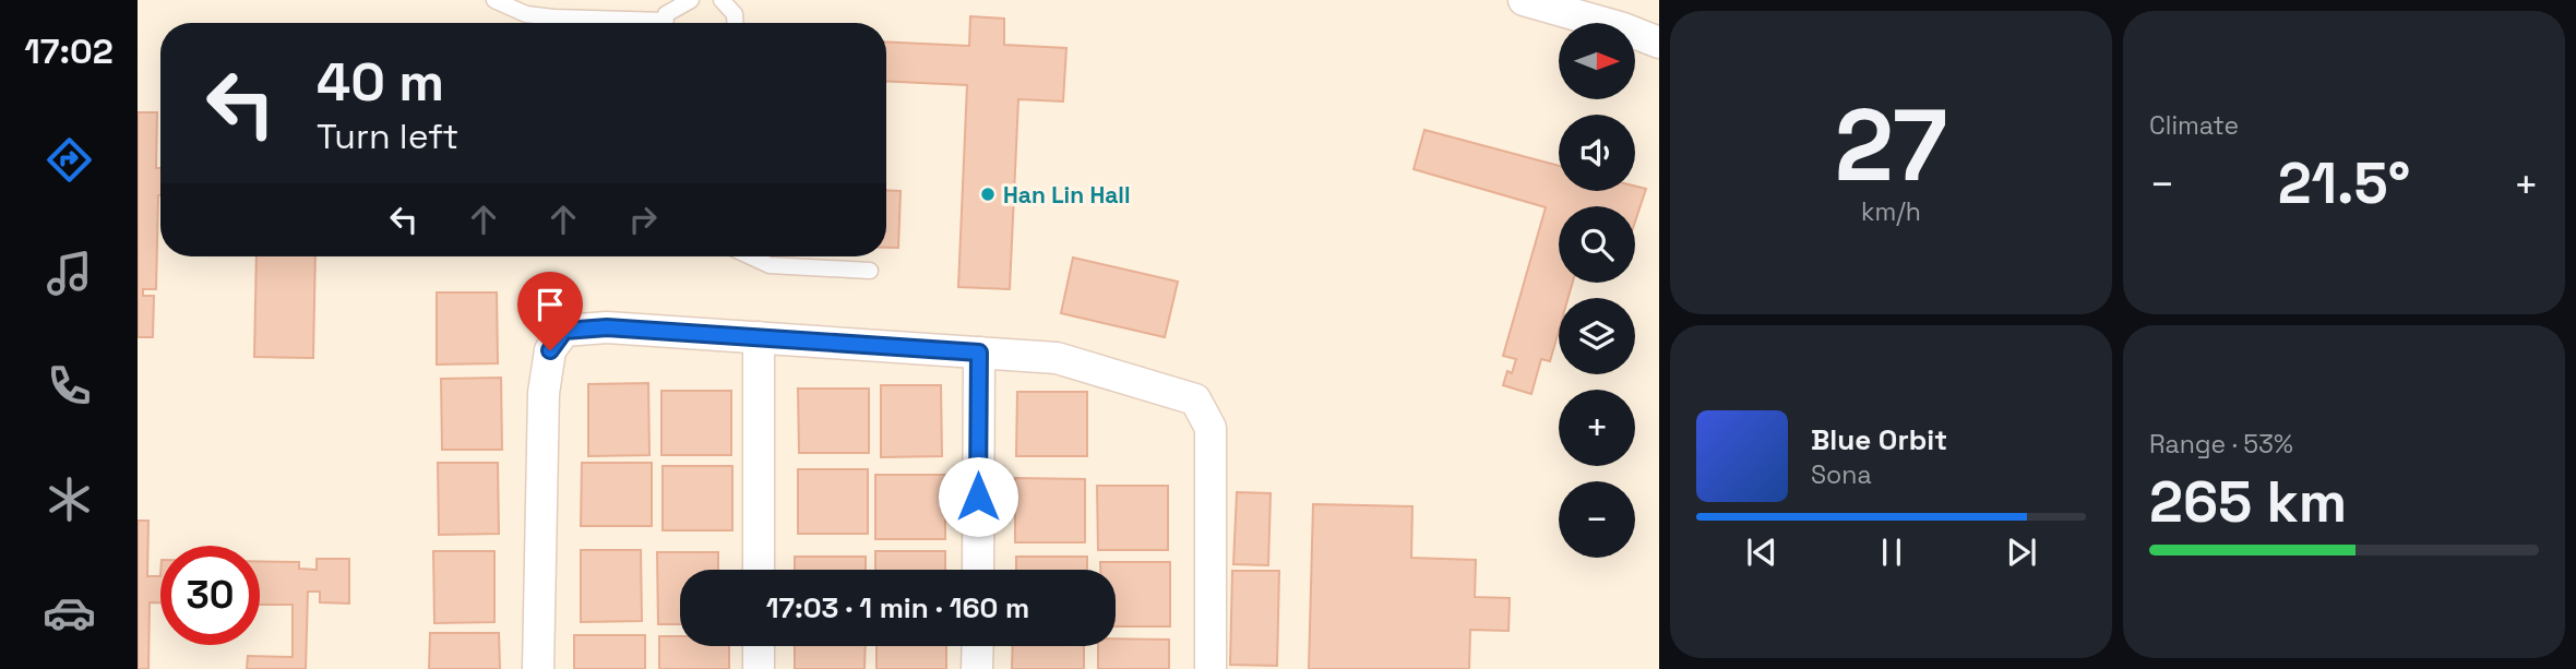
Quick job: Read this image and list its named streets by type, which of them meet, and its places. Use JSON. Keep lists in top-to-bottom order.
{
  "places": ["Han Lin Hall"],
  "north": "right",
  "page": {
    "tabs": "17:02",
    "tile": [
      ["27", "km/h"],
      "Climate",
      ["Range · 53%", "265 km"]
    ],
    "map_buttons": ["+", "−"],
    "turn": ["40 m", "Turn left"],
    "heat": ["−", "21.5°", "+"],
    "song": ["Blue Orbit", "Sona"],
    "limit": "30",
    "trip": "17:03 · 1 min · 160 m"
  }
}
